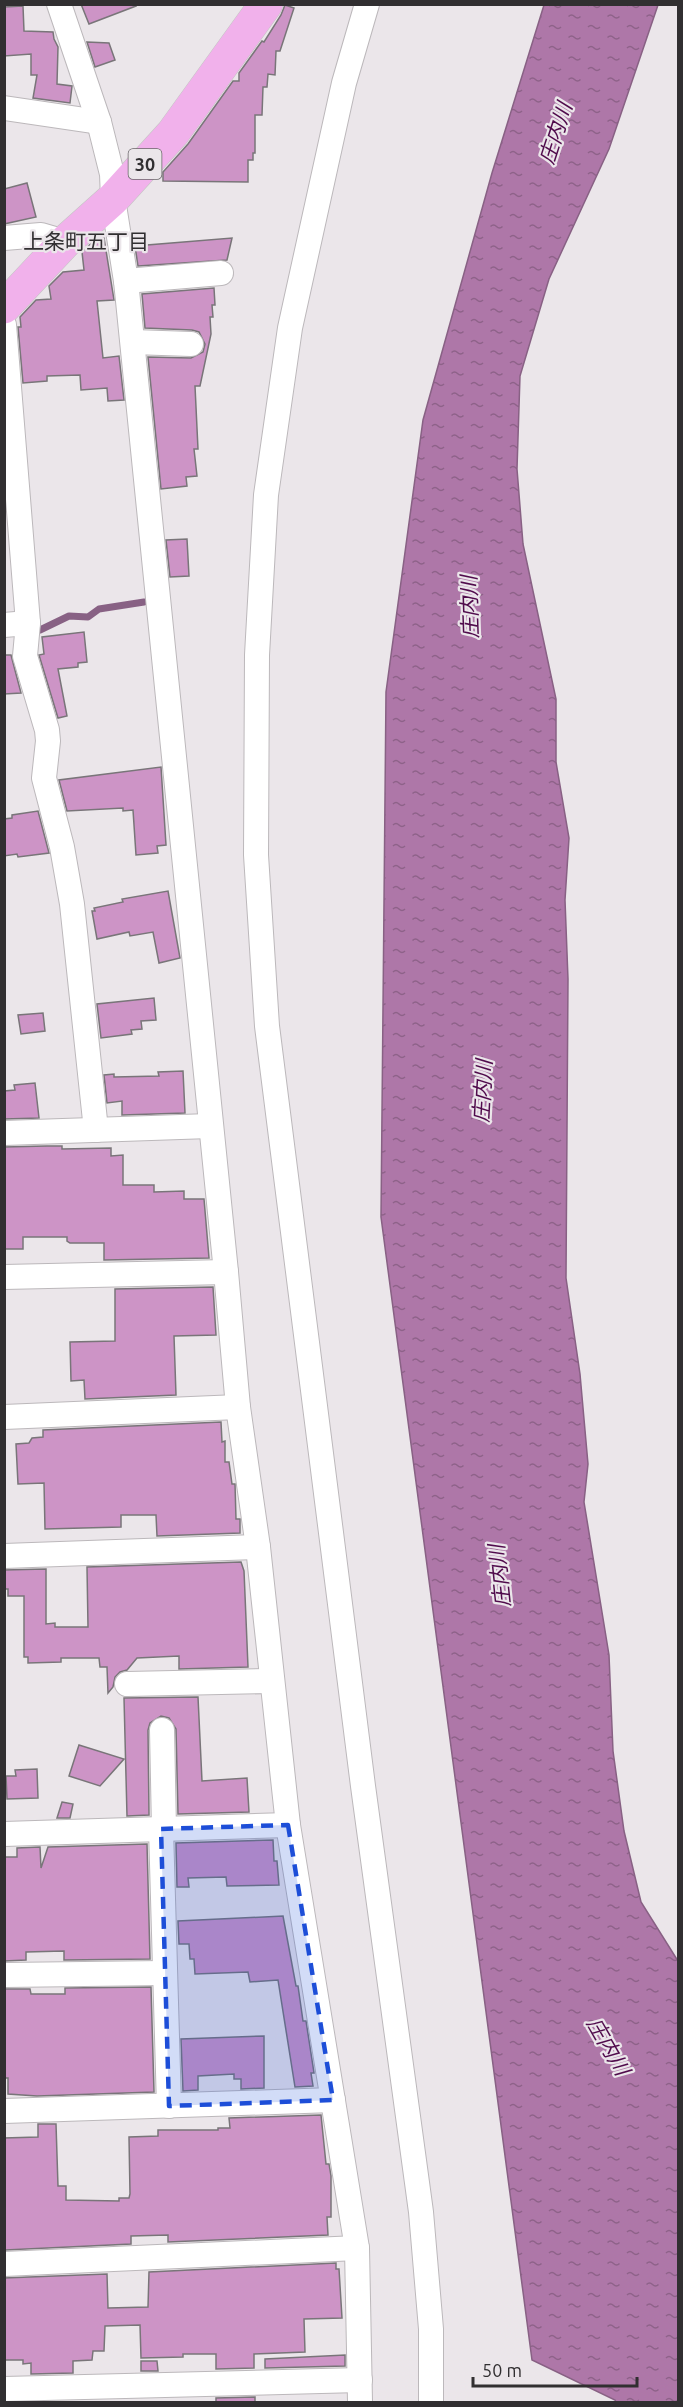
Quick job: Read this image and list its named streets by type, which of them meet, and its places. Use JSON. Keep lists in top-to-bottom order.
{
  "streets": {
    "main road": ["30"]
  },
  "districts": ["上条町五丁目"],
  "water": ["庄内川"],
  "scale_bar": "50 m"
}
